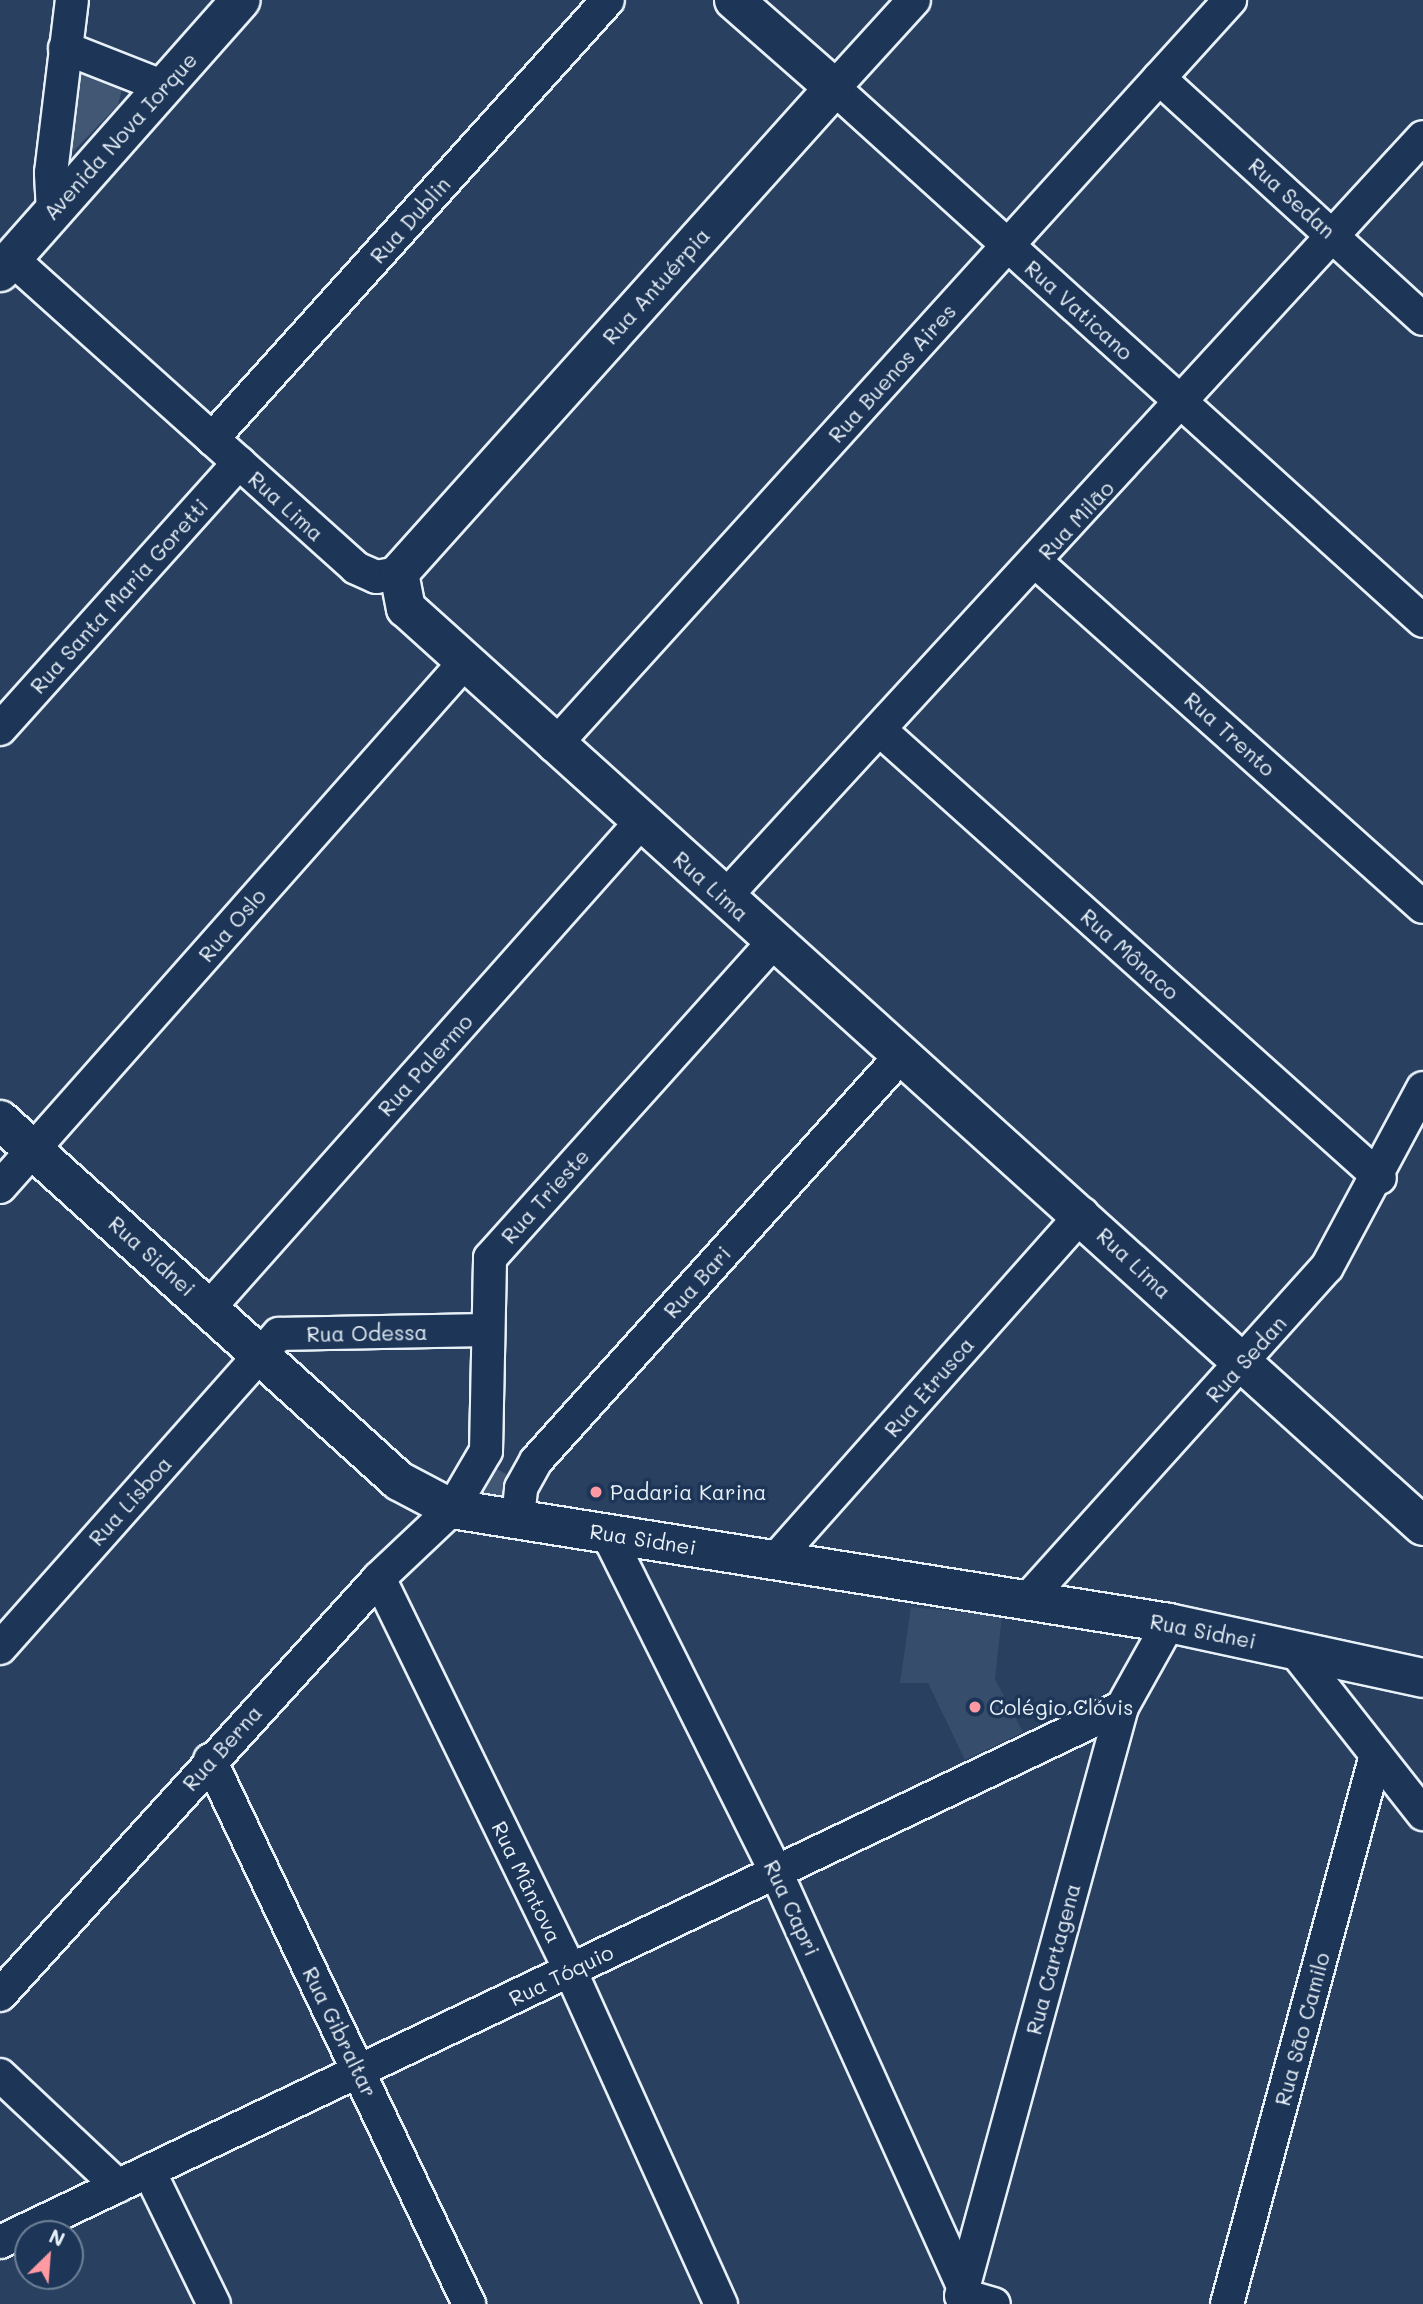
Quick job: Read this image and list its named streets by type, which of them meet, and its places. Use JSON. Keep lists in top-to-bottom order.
{
  "streets": {
    "main road": [
      "Avenida Nova Iorque",
      "Rua Antuérpia",
      "Rua Vaticano",
      "Rua Lima",
      "Rua Sidnei"
    ],
    "street": [
      "Rua Sedan",
      "Rua Dublin",
      "Rua Buenos Aires",
      "Rua Milão",
      "Rua Santa Maria Goretti",
      "Rua Trento",
      "Rua Oslo",
      "Rua Mônaco",
      "Rua Palermo",
      "Rua Trieste",
      "Rua Bari",
      "Rua Odessa",
      "Rua Etrusca",
      "Rua Lisboa",
      "Rua Berna",
      "Rua Mântova",
      "Rua Capri",
      "Rua Cartagena",
      "Rua Tóquio",
      "Rua São Camilo",
      "Rua Gibraltar"
    ]
  },
  "crossings": [
    ["Avenida Nova Iorque", "Rua Lima"],
    ["Rua Sedan", "Rua Buenos Aires"],
    ["Rua Sedan", "Rua Lima"],
    ["Rua Sedan", "Rua Milão"],
    ["Rua Sedan", "Rua Mônaco"],
    ["Rua Sedan", "Rua Sidnei"],
    ["Rua Dublin", "Rua Lima"],
    ["Rua Antuérpia", "Rua Vaticano"],
    ["Rua Antuérpia", "Rua Lima"],
    ["Rua Vaticano", "Rua Buenos Aires"],
    ["Rua Vaticano", "Rua Milão"],
    ["Rua Buenos Aires", "Rua Lima"],
    ["Rua Lima", "Rua Milão"],
    ["Rua Lima", "Rua Santa Maria Goretti"],
    ["Rua Lima", "Rua Oslo"],
    ["Rua Lima", "Rua Palermo"],
    ["Rua Lima", "Rua Trieste"],
    ["Rua Lima", "Rua Bari"],
    ["Rua Lima", "Rua Etrusca"],
    ["Rua Milão", "Rua Trento"],
    ["Rua Milão", "Rua Mônaco"],
    ["Rua Oslo", "Rua Sidnei"],
    ["Rua Palermo", "Rua Sidnei"],
    ["Rua Trieste", "Rua Odessa"],
    ["Rua Sidnei", "Rua Odessa"],
    ["Rua Sidnei", "Rua Etrusca"],
    ["Rua Sidnei", "Rua Lisboa"],
    ["Rua Sidnei", "Rua Berna"],
    ["Rua Sidnei", "Rua Capri"],
    ["Rua Sidnei", "Rua Cartagena"],
    ["Rua Odessa", "Rua Lisboa"],
    ["Rua Berna", "Rua Mântova"],
    ["Rua Berna", "Rua Gibraltar"],
    ["Rua Mântova", "Rua Tóquio"],
    ["Rua Capri", "Rua Cartagena"],
    ["Rua Capri", "Rua Tóquio"],
    ["Rua Cartagena", "Rua Tóquio"],
    ["Rua Tóquio", "Rua Gibraltar"]
  ],
  "places": ["Padaria Karina", "Colégio Clóvis"],
  "north": "top right"
}
